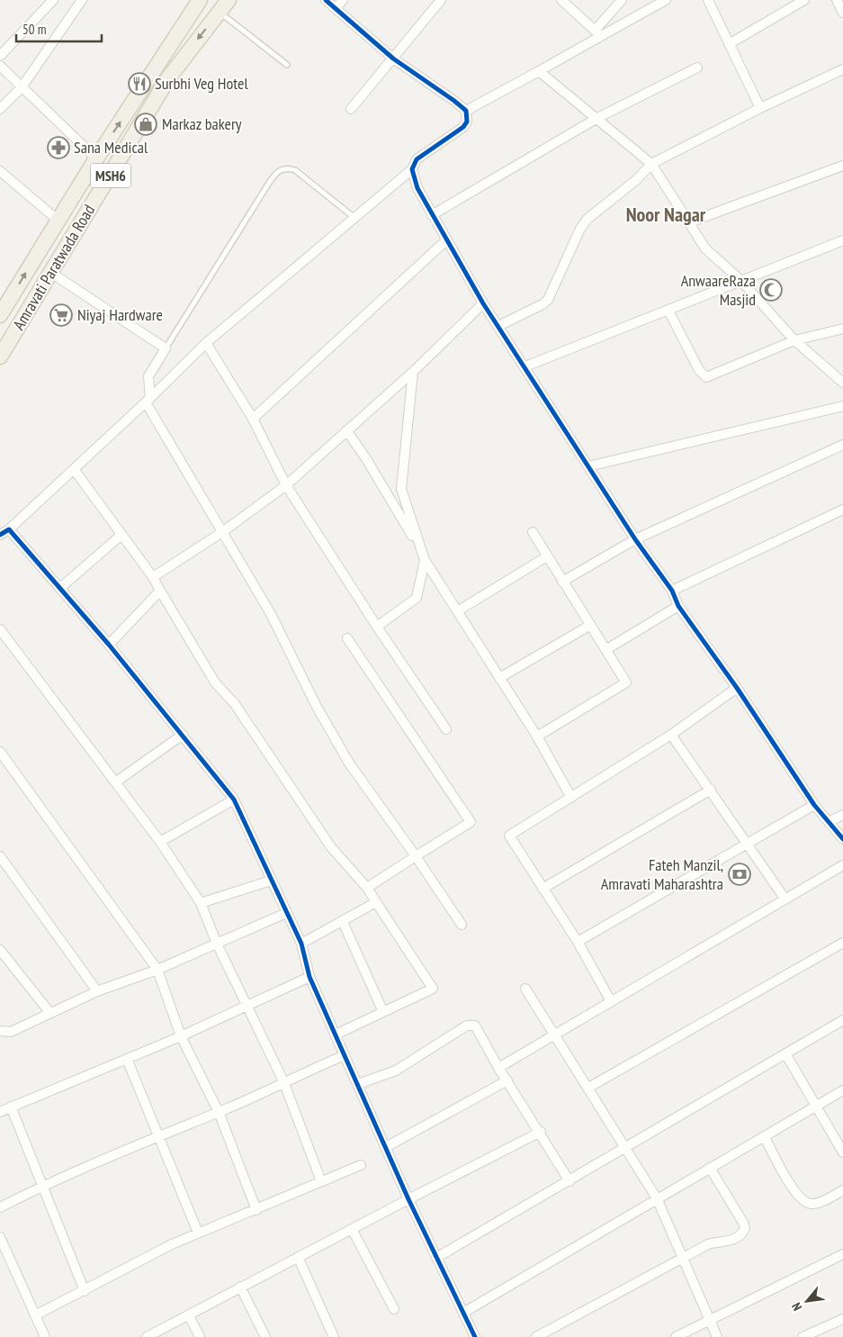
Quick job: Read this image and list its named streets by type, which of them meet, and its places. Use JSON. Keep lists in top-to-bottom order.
{
  "streets": {
    "main road": ["MSH6", "Amravati Paratwada Road"]
  },
  "districts": ["Noor Nagar"],
  "places": {
    "restaurant": ["Surbhi Veg Hotel"],
    "shop": ["Markaz bakery"],
    "pharmacy": ["Sana Medical"],
    "mosque": ["AnwaareRaza Masjid"],
    "supermarket": ["Niyaj Hardware"],
    "bank": ["Fateh Manzil, Amravati Maharashtra"]
  },
  "scale_bar": "50 m",
  "north": "bottom left"
}
